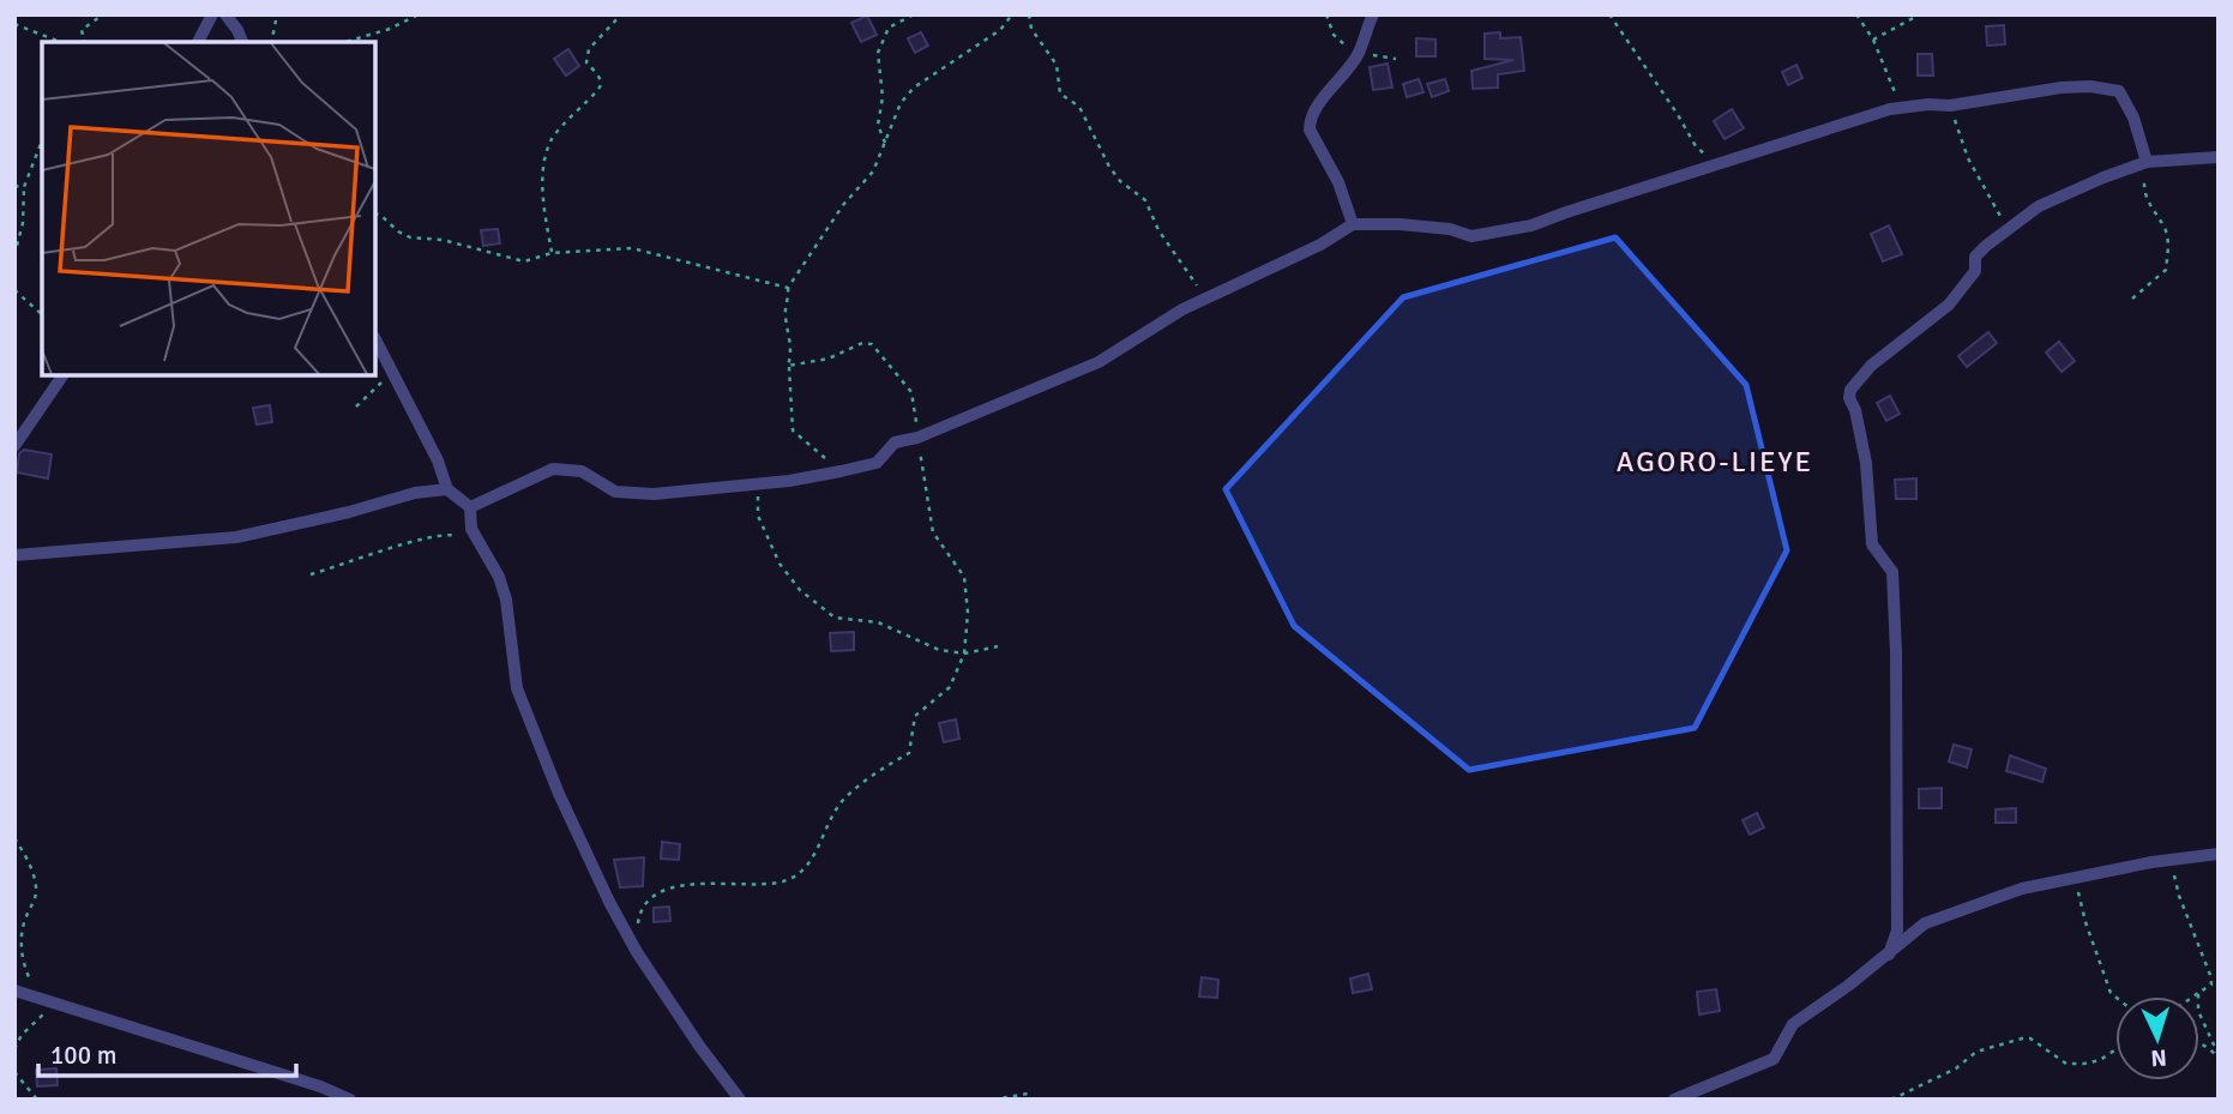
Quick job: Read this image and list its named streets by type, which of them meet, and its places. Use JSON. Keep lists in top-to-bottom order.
{
  "districts": ["AGORO-LIEYE"],
  "scale_bar": "100 m",
  "north": "bottom"
}
